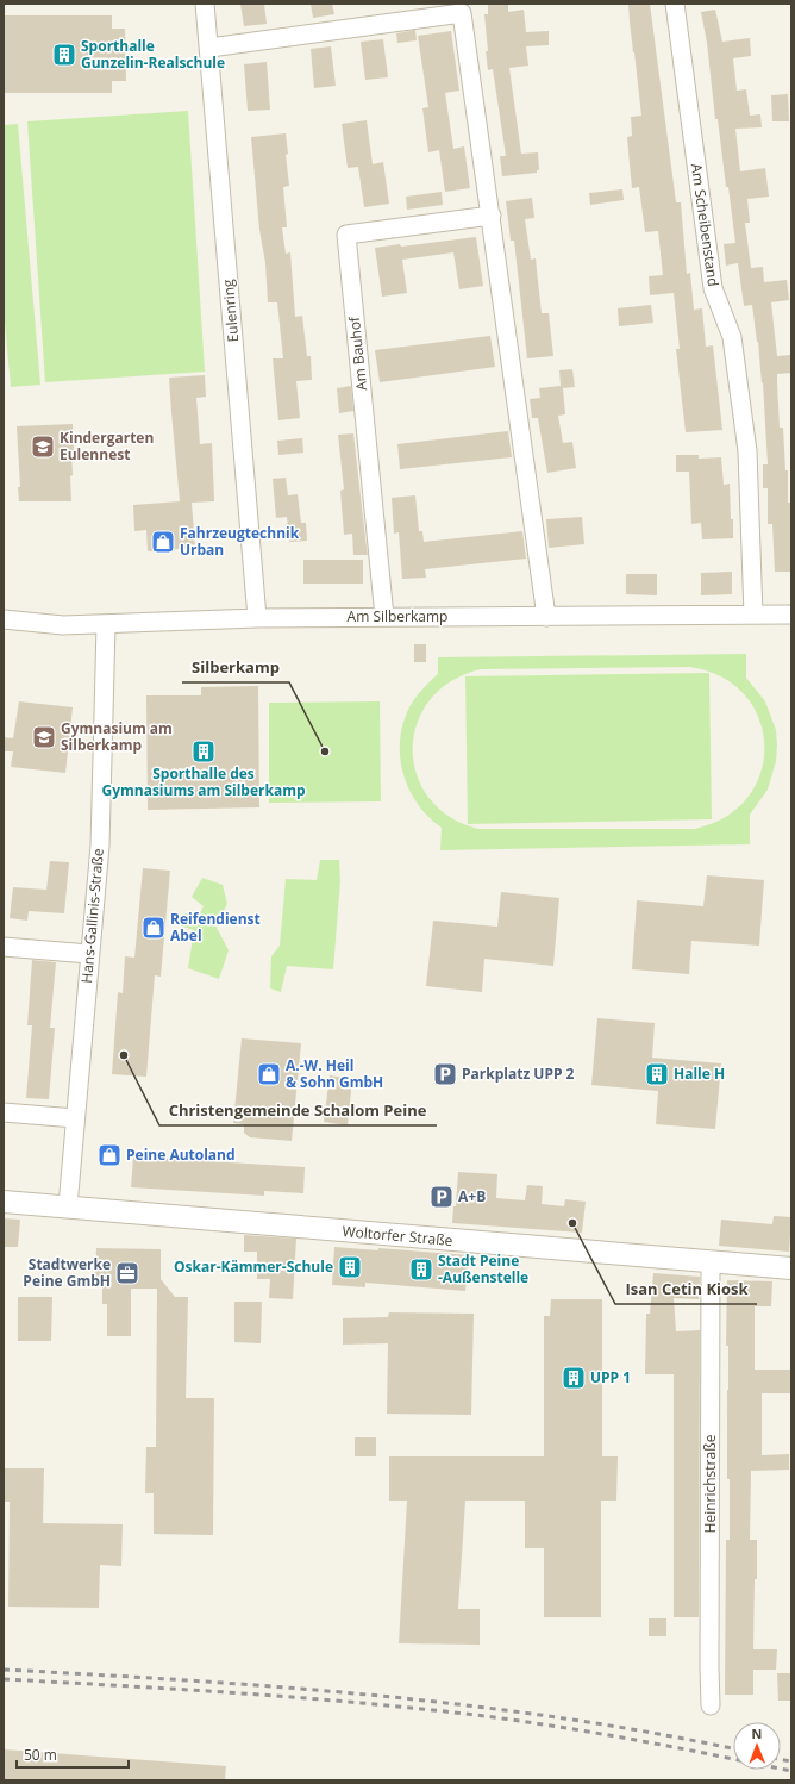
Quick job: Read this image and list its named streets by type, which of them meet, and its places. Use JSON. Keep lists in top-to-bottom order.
{
  "streets": {
    "street": [
      "Am Scheibenstand",
      "Eulenring",
      "Am Bauhof",
      "Am Silberkamp",
      "Hans-Gallinis-Straße",
      "Woltorfer Straße",
      "Heinrichstraße"
    ]
  },
  "crossings": [
    ["Am Scheibenstand", "Am Silberkamp"],
    ["Eulenring", "Am Silberkamp"],
    ["Am Bauhof", "Am Silberkamp"],
    ["Am Silberkamp", "Hans-Gallinis-Straße"],
    ["Hans-Gallinis-Straße", "Woltorfer Straße"],
    ["Woltorfer Straße", "Heinrichstraße"]
  ],
  "places": {
    "building": [
      "Sporthalle Gunzelin-Realschule",
      "Sporthalle des Gymnasiums am Silberkamp",
      "Halle H",
      "Oskar-Kämmer-Schule",
      "Stadt Peine -Außenstelle",
      "UPP 1"
    ],
    "school or university": ["Kindergarten Eulennest", "Gymnasium am Silberkamp"],
    "shop": [
      "Fahrzeugtechnik Urban",
      "Reifendienst Abel",
      "A.-W. Heil & Sohn GmbH",
      "Peine Autoland"
    ],
    "other": ["Silberkamp", "Christengemeinde Schalom Peine", "Isan Cetin Kiosk"],
    "parking": ["Parkplatz UPP 2", "A+B"],
    "office": ["Stadtwerke Peine GmbH"]
  },
  "scale_bar": "50 m",
  "north": "top"
}
